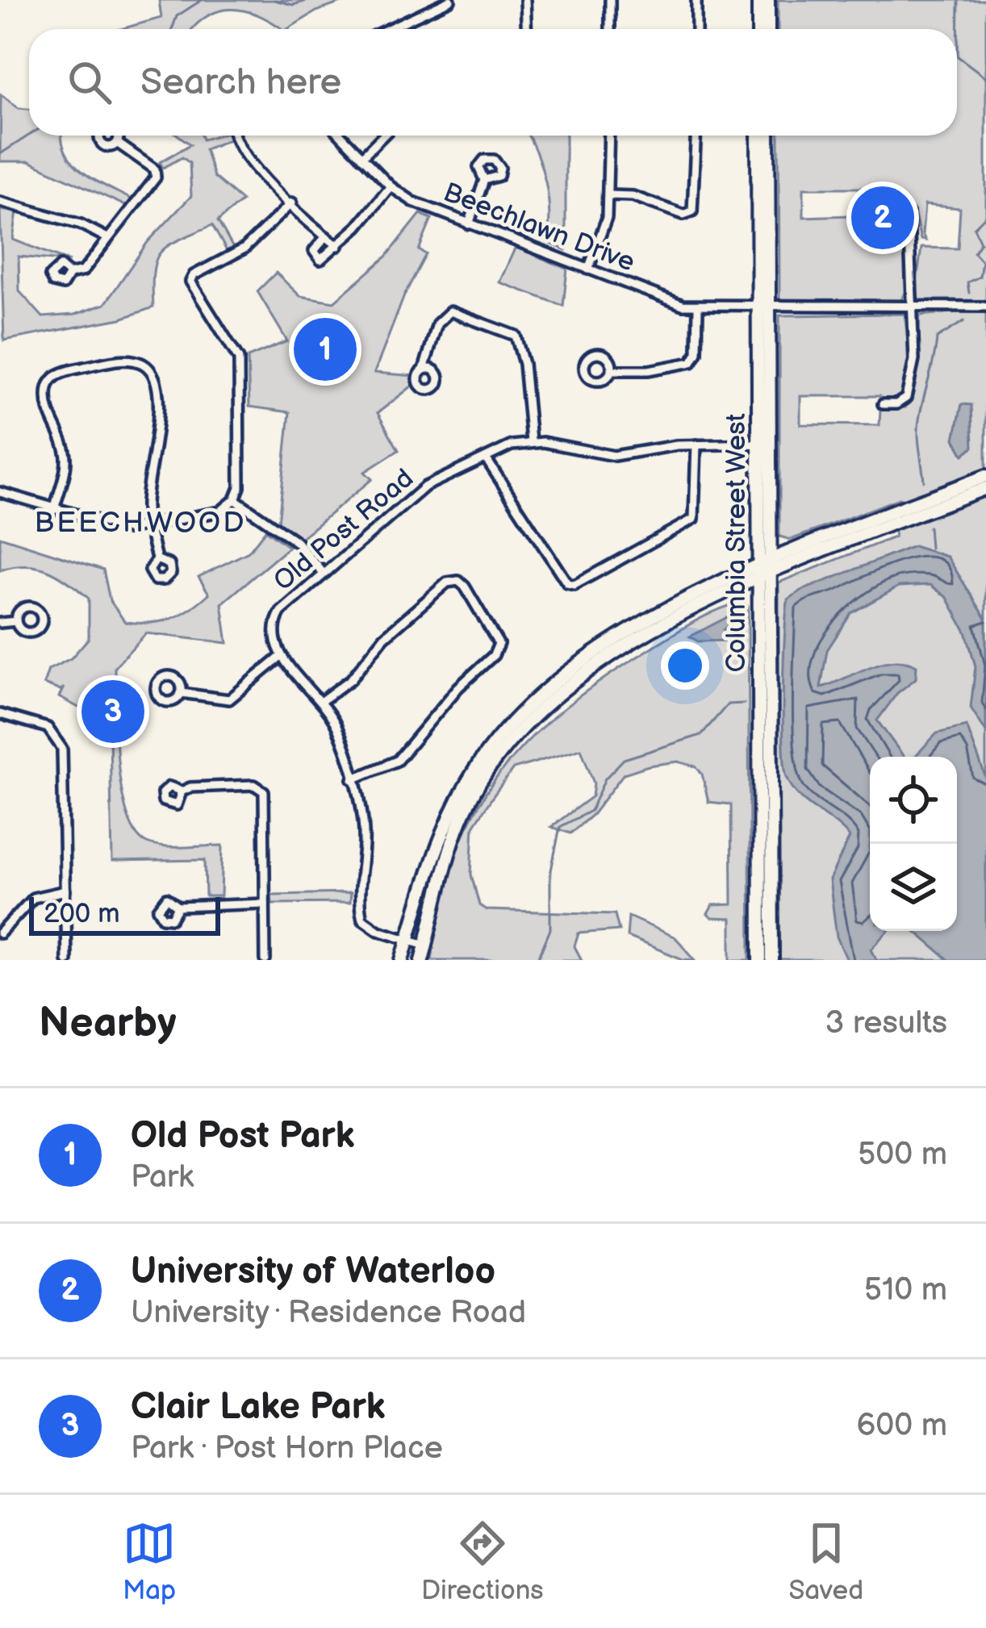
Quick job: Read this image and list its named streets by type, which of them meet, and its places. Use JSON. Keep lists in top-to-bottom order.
{
  "streets": {
    "main road": ["Columbia Street West"],
    "street": ["Beechlawn Drive", "Old Post Road"]
  },
  "crossings": [
    ["Beechlawn Drive", "Columbia Street West"]
  ],
  "districts": ["BEECHWOOD"],
  "scale_bar": "200 m",
  "page": {
    "search": "Search here",
    "pins": ["2", "1", "3"],
    "scale": "200 m",
    "heading": ["Nearby", "3 results"],
    "list": [
      {
        "mark": "1",
        "name": "Old Post Park",
        "note": "Park",
        "value": "500 m"
      },
      {
        "mark": "2",
        "name": "University of Waterloo",
        "note": "University · Residence Road",
        "value": "510 m"
      },
      {
        "mark": "3",
        "name": "Clair Lake Park",
        "note": "Park · Post Horn Place",
        "value": "600 m"
      }
    ],
    "nav": ["Map", "Directions", "Saved"]
  }
}
